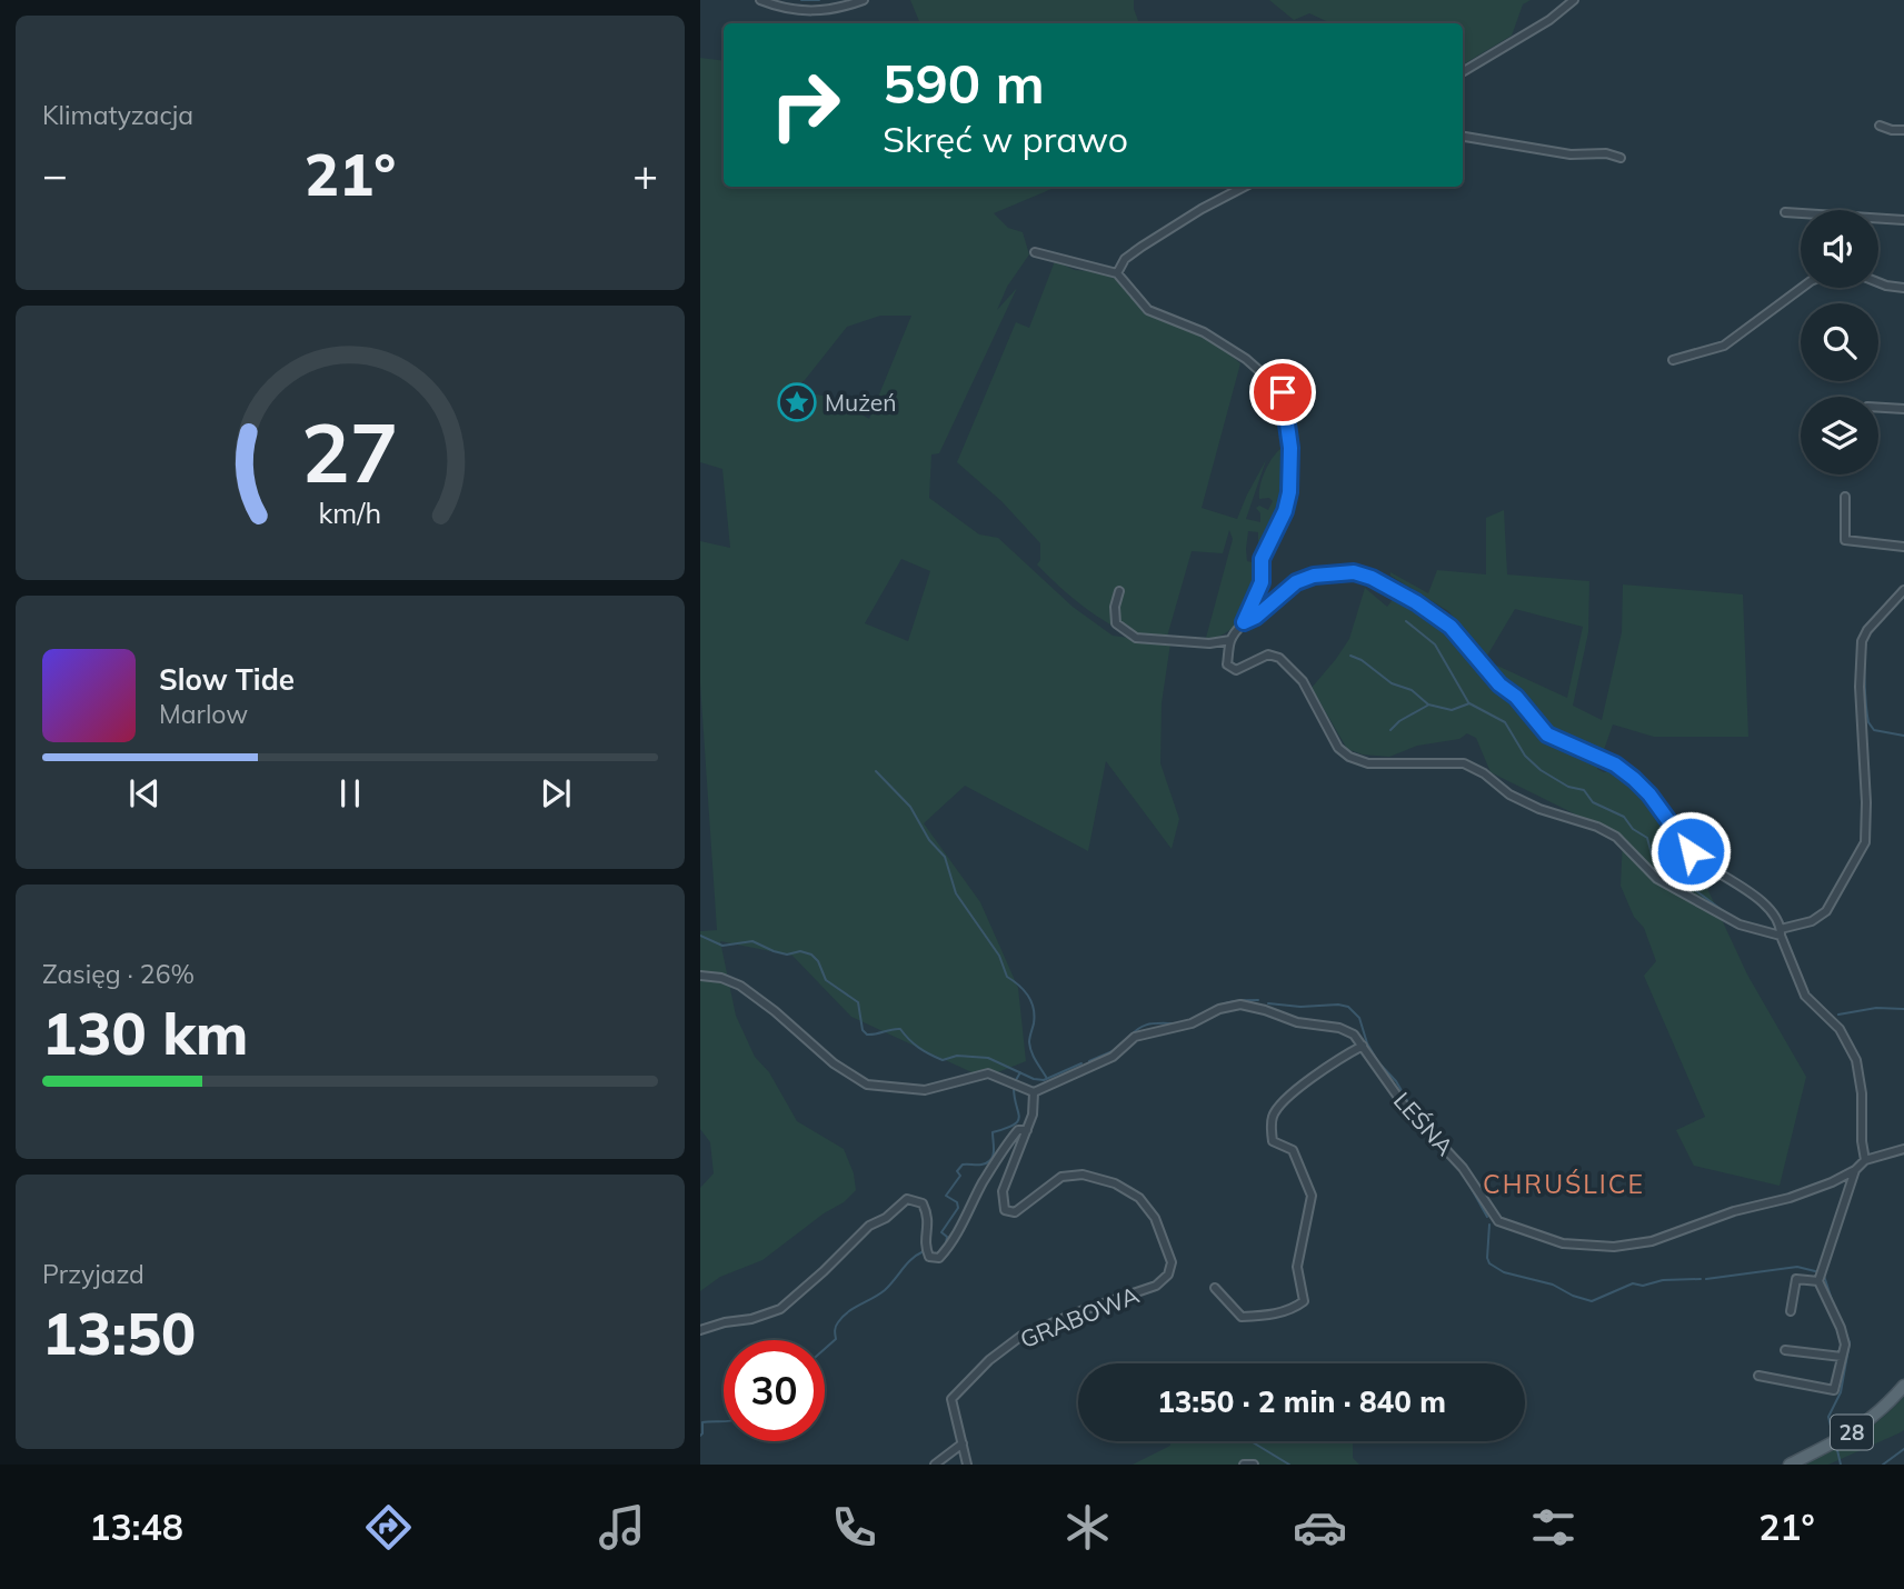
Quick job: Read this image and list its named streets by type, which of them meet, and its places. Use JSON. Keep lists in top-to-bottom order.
{
  "streets": {
    "main road": ["28"],
    "street": ["LEŚNA", "GRABOWA"]
  },
  "crossings": [
    ["LEŚNA", "GRABOWA"]
  ],
  "districts": ["CHRUŚLICE"],
  "places": {
    "place": ["Mużeń"]
  },
  "page": {
    "tile": [
      "Klimatyzacja",
      ["Zasięg · 26%", "130 km"],
      ["Przyjazd", "13:50"]
    ],
    "turn": ["590 m", "Skręć w prawo"],
    "heat": ["−", "21°", "+"],
    "song": ["Slow Tide", "Marlow"],
    "limit": "30",
    "trip": "13:50 · 2 min · 840 m",
    "tabs": ["13:48", "21°"],
    "gauge": ["27", "km/h"]
  }
}
